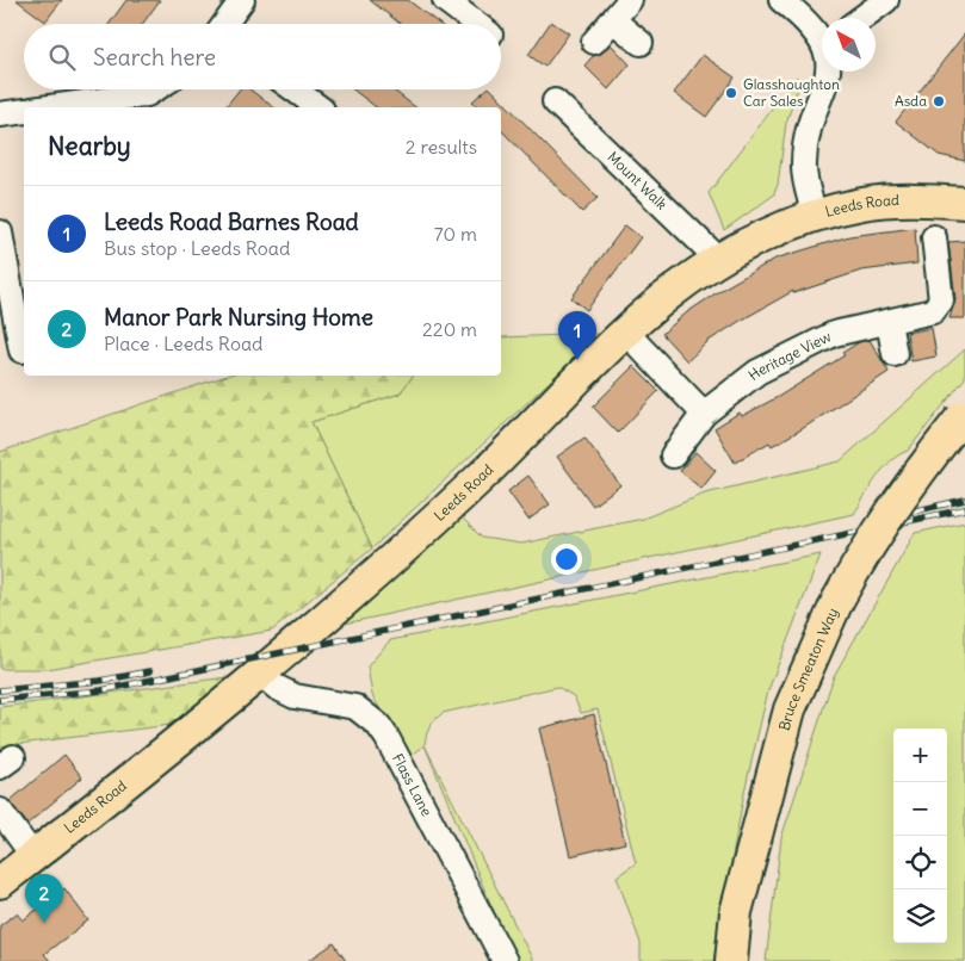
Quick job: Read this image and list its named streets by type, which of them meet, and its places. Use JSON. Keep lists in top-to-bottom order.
{
  "streets": {
    "main road": ["Leeds Road", "Bruce Smeaton Way"],
    "street": ["Mount Walk", "Heritage View", "Flass Lane"]
  },
  "crossings": [
    ["Mount Walk", "Leeds Road"],
    ["Leeds Road", "Flass Lane"]
  ],
  "places": ["Glasshoughton Car Sales", "Asda"],
  "north": "top left",
  "page": {
    "search": "Search here",
    "heading": ["Nearby", "2 results"],
    "list": [
      {
        "mark": "1",
        "name": "Leeds Road Barnes Road",
        "note": "Bus stop · Leeds Road",
        "value": "70 m"
      },
      {
        "mark": "2",
        "name": "Manor Park Nursing Home",
        "note": "Place · Leeds Road",
        "value": "220 m"
      }
    ],
    "pins": ["1", "2"],
    "map_buttons": ["+", "−"]
  }
}
